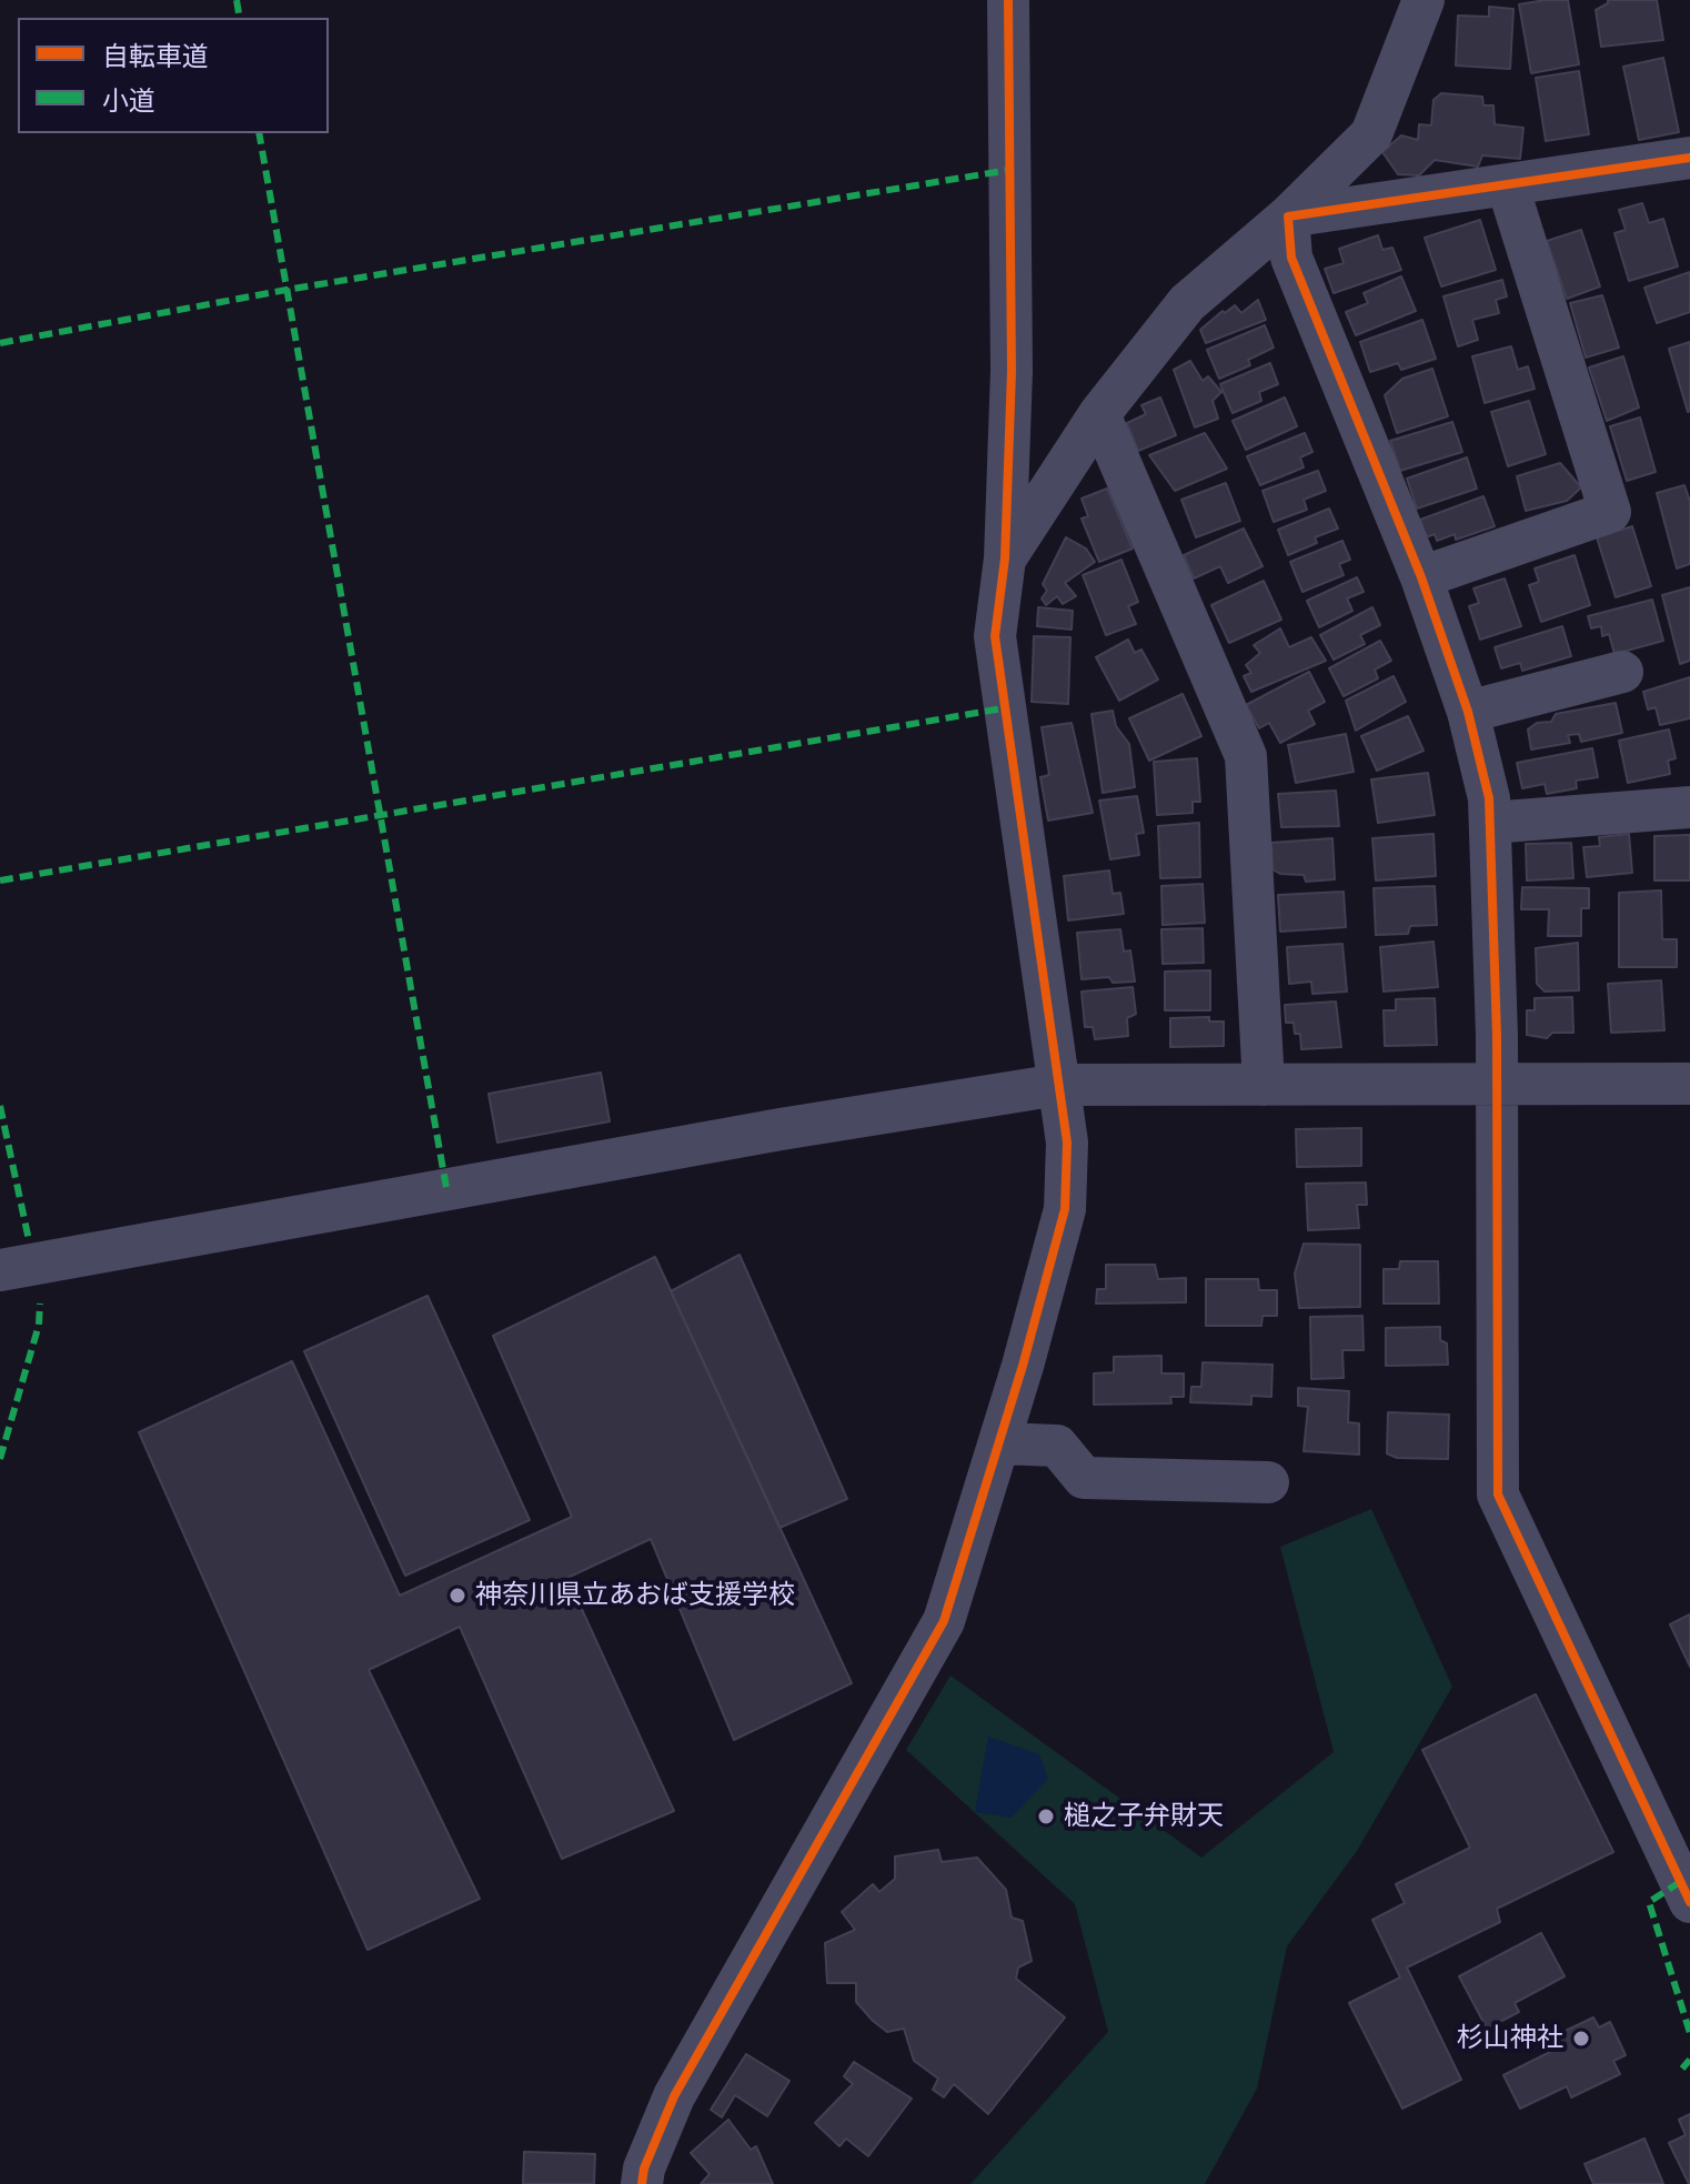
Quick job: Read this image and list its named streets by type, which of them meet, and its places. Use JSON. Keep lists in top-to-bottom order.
{
  "places": ["神奈川県立あおば支援学校", "槌之子弁財天", "杉山神社"],
  "legend": ["自転車道", "小道"]
}
